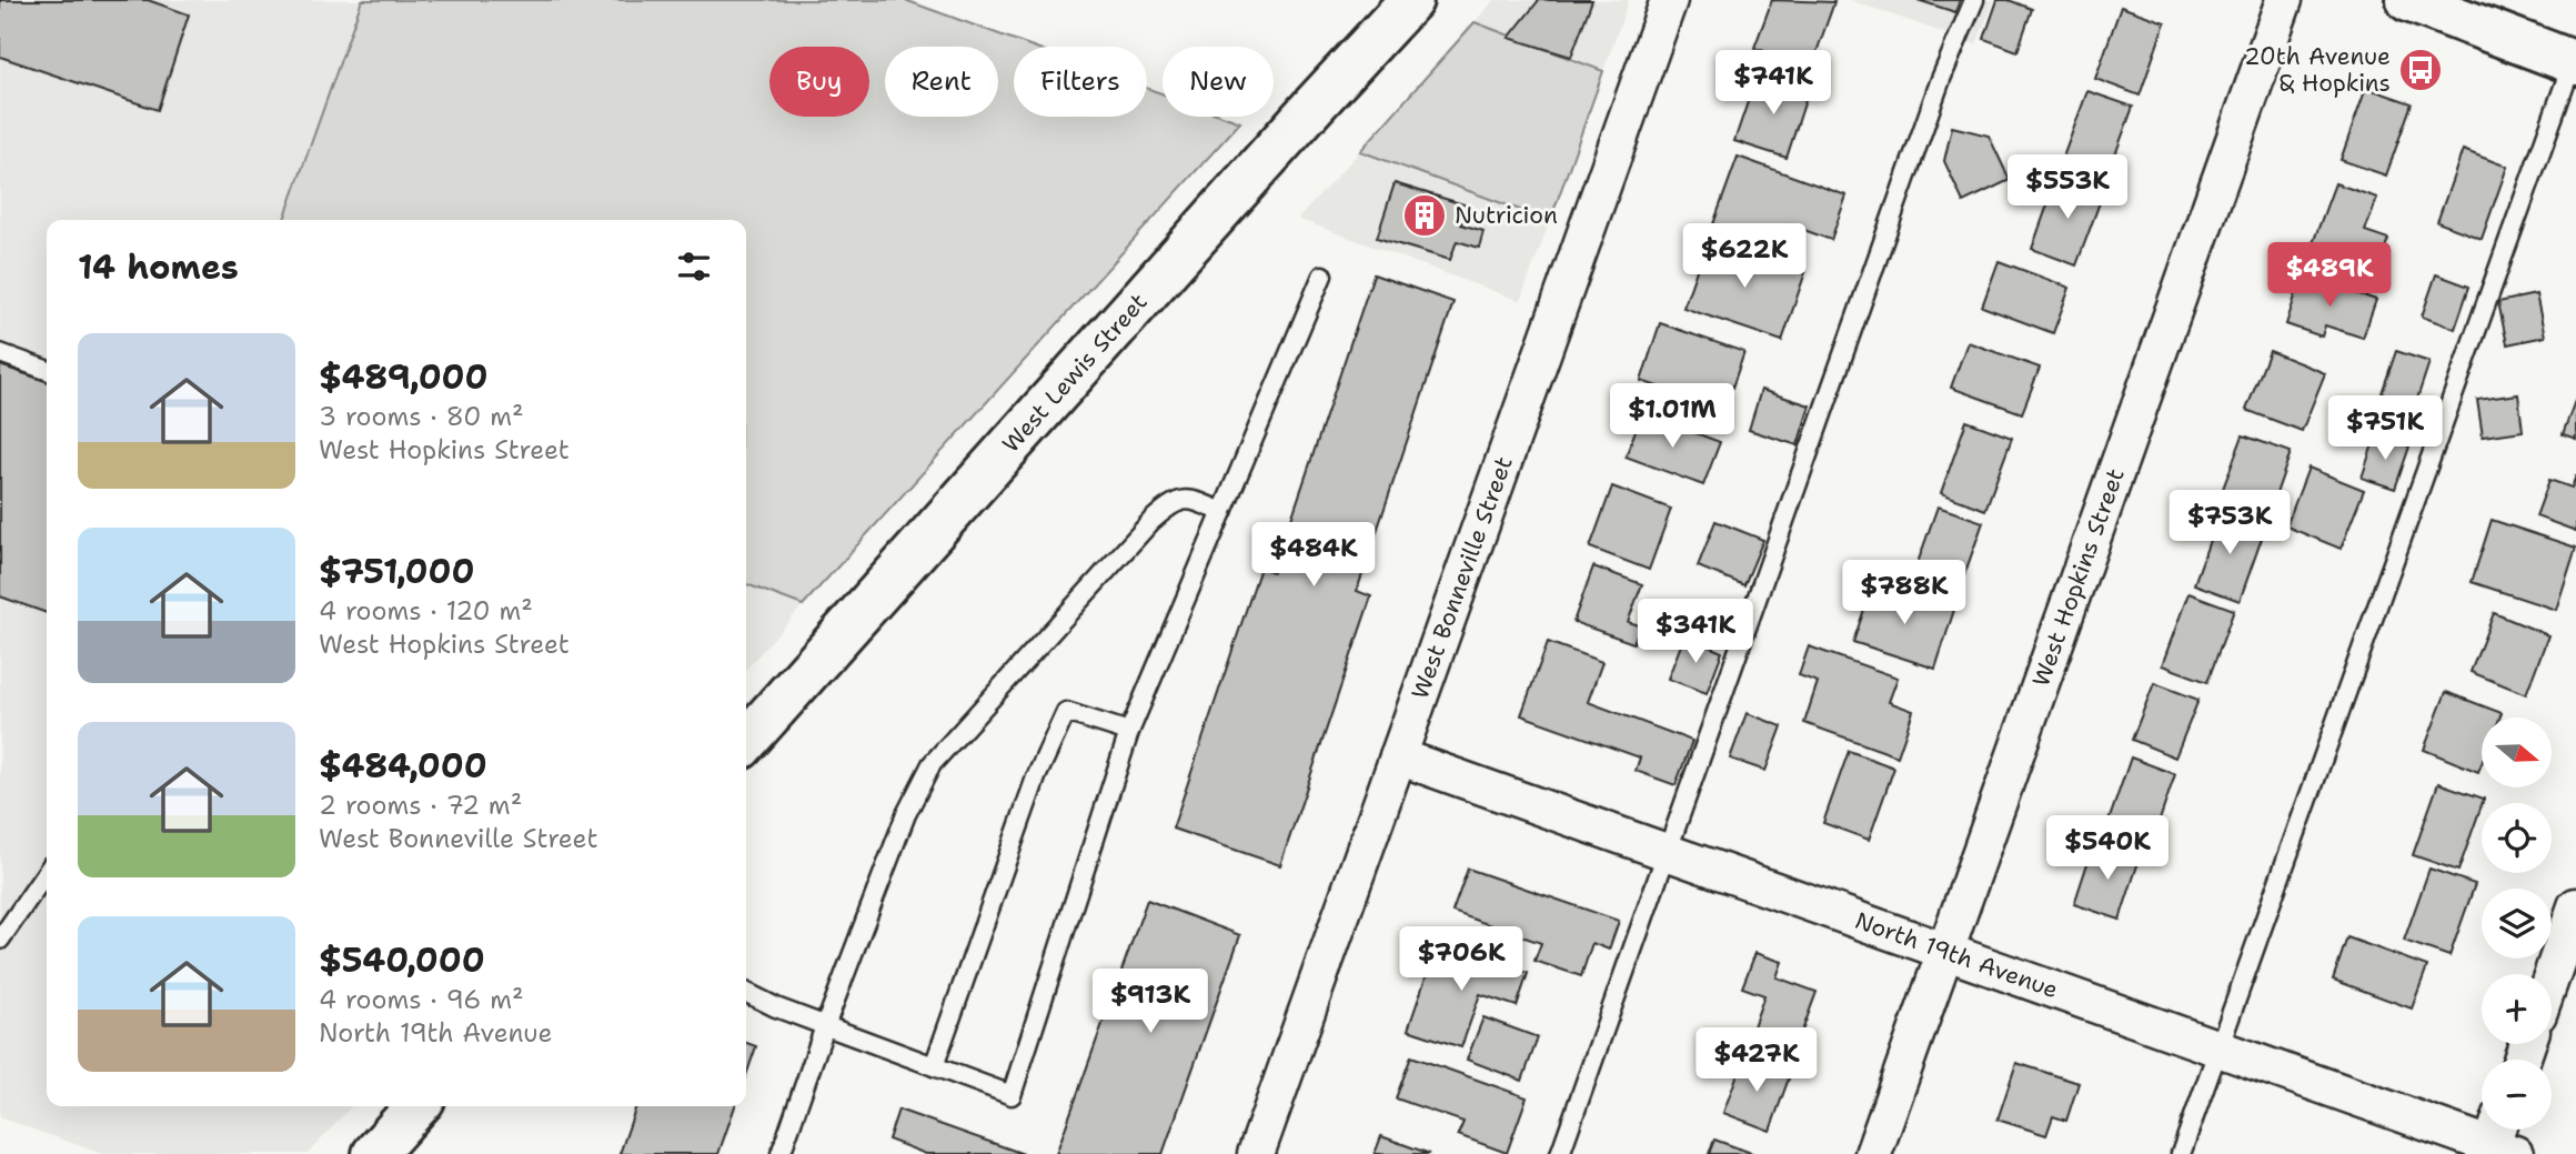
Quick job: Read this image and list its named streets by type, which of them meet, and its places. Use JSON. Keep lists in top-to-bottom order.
{
  "streets": {
    "main road": ["West Lewis Street"],
    "street": ["West Hopkins Street", "West Bonneville Street", "North 19th Avenue"]
  },
  "crossings": [
    ["West Hopkins Street", "North 19th Avenue"],
    ["West Bonneville Street", "North 19th Avenue"]
  ],
  "places": {
    "bus stop": ["20th Avenue & Hopkins"],
    "building": ["Nutricion"]
  },
  "north": "right",
  "page": {
    "chip": [
      "Buy",
      "Rent",
      "Filters",
      "New"
    ],
    "price": [
      "$741K",
      "$553K",
      "$622K",
      "$489K",
      "$1.01M",
      "$751K",
      "$753K",
      "$484K",
      "$788K",
      "$341K",
      "$540K",
      "$706K",
      "$913K",
      "$427K"
    ],
    "heading": "14 homes",
    "list": [
      {
        "name": "$489,000",
        "note": "3 rooms · 80 m² · West Hopkins Street"
      },
      {
        "name": "$751,000",
        "note": "4 rooms · 120 m² · West Hopkins Street"
      },
      {
        "name": "$484,000",
        "note": "2 rooms · 72 m² · West Bonneville Street"
      },
      {
        "name": "$540,000",
        "note": "4 rooms · 96 m² · North 19th Avenue"
      }
    ],
    "map_buttons": ["+", "−"]
  }
}
